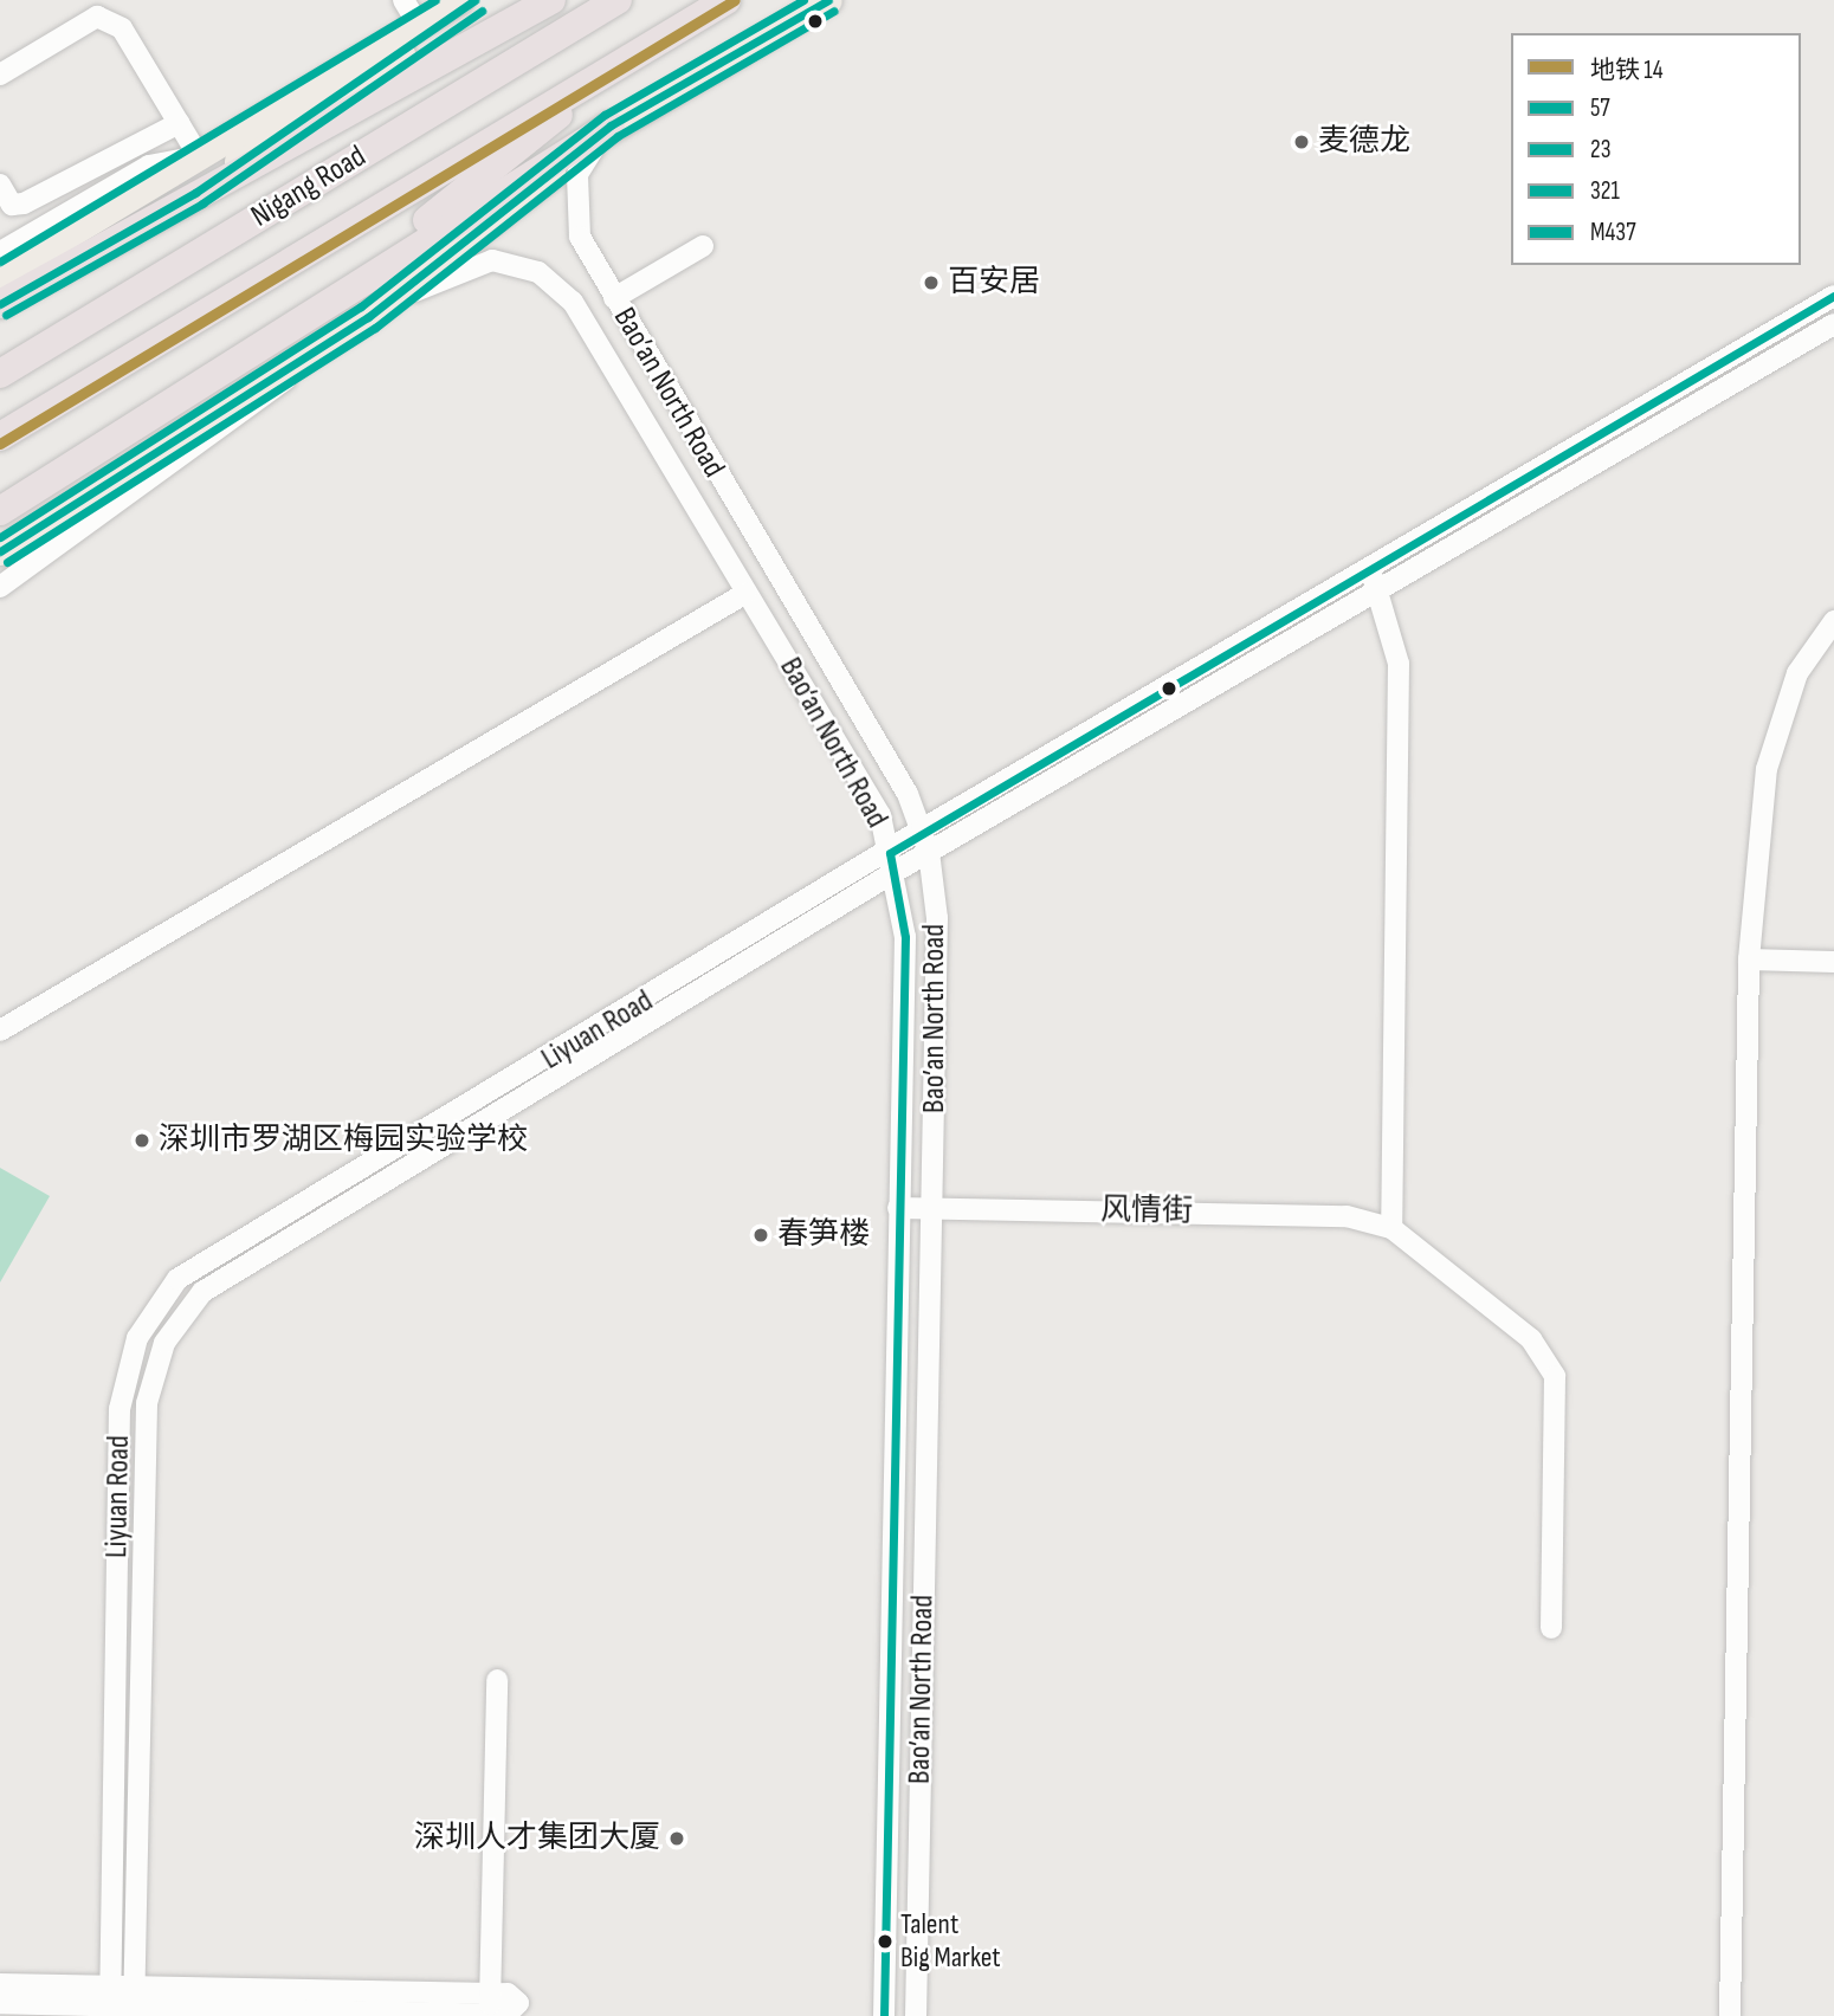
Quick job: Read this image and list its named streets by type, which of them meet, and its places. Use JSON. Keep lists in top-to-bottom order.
{
  "streets": {
    "highway": ["Nigang Road"],
    "street": [
      "Bao’an North Road",
      "Bao‘an North Road",
      "Liyuan Road",
      "风情街"
    ]
  },
  "crossings": [
    ["Bao’an North Road", "Liyuan Road"],
    ["Bao’an North Road", "风情街"],
    ["Bao‘an North Road", "Liyuan Road"],
    ["Bao‘an North Road", "风情街"]
  ],
  "places": [
    "麦德龙",
    "百安居",
    "深圳市罗湖区梅园实验学校",
    "春笋楼",
    "深圳人才集团大厦",
    "Talent Big Market"
  ],
  "lines": [
    "metro line 14",
    "transit line 23",
    "transit line M437",
    "transit line 321",
    "transit line 57"
  ],
  "legend": [
    "地铁 14",
    "57",
    "23",
    "321",
    "M437"
  ]
}
